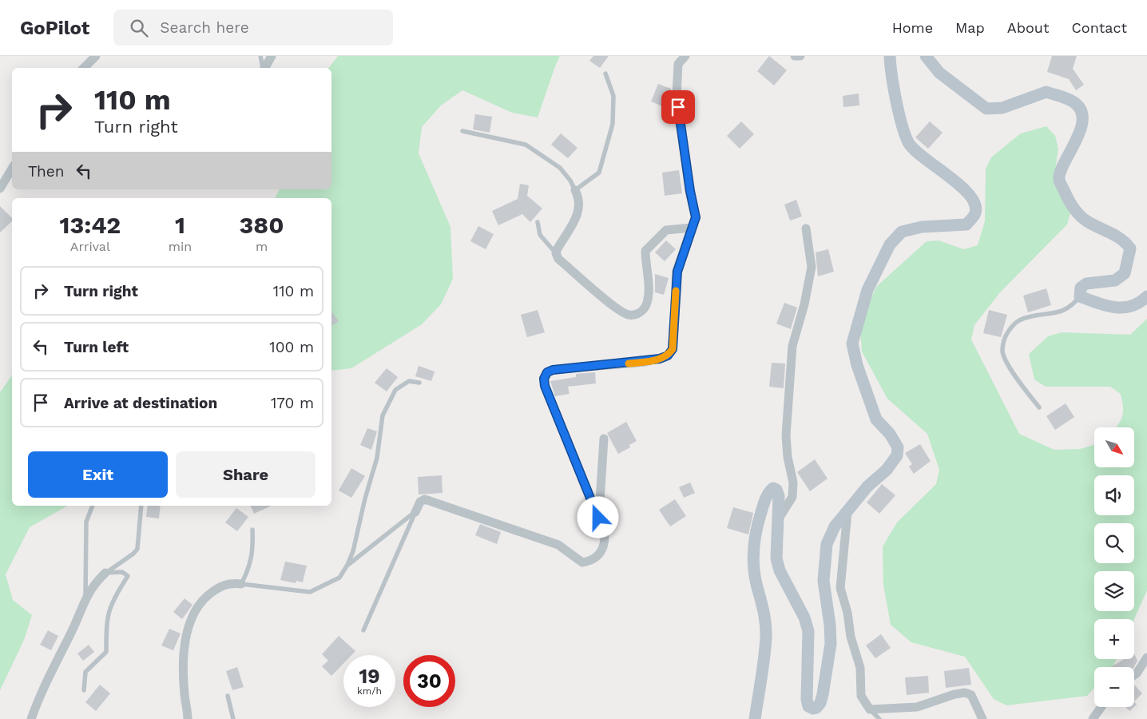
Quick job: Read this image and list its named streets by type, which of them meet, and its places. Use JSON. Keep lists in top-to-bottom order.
{
  "north": "bottom right",
  "page": {
    "header": "GoPilot",
    "search": "Search here",
    "nav": [
      "Home",
      "Map",
      "About",
      "Contact"
    ],
    "turn": ["110 m", "Turn right"],
    "then": "Then",
    "eta": [
      "13:42",
      "Arrival",
      "1",
      "min",
      "380",
      "m"
    ],
    "list": [
      {
        "name": "Turn right",
        "value": "110 m"
      },
      {
        "name": "Turn left",
        "value": "100 m"
      },
      {
        "name": "Arrive at destination",
        "value": "170 m"
      }
    ],
    "map_buttons": ["+", "−"],
    "buttons": ["Exit", "Share"],
    "speed": "19 km/h",
    "limit": "30"
  }
}
